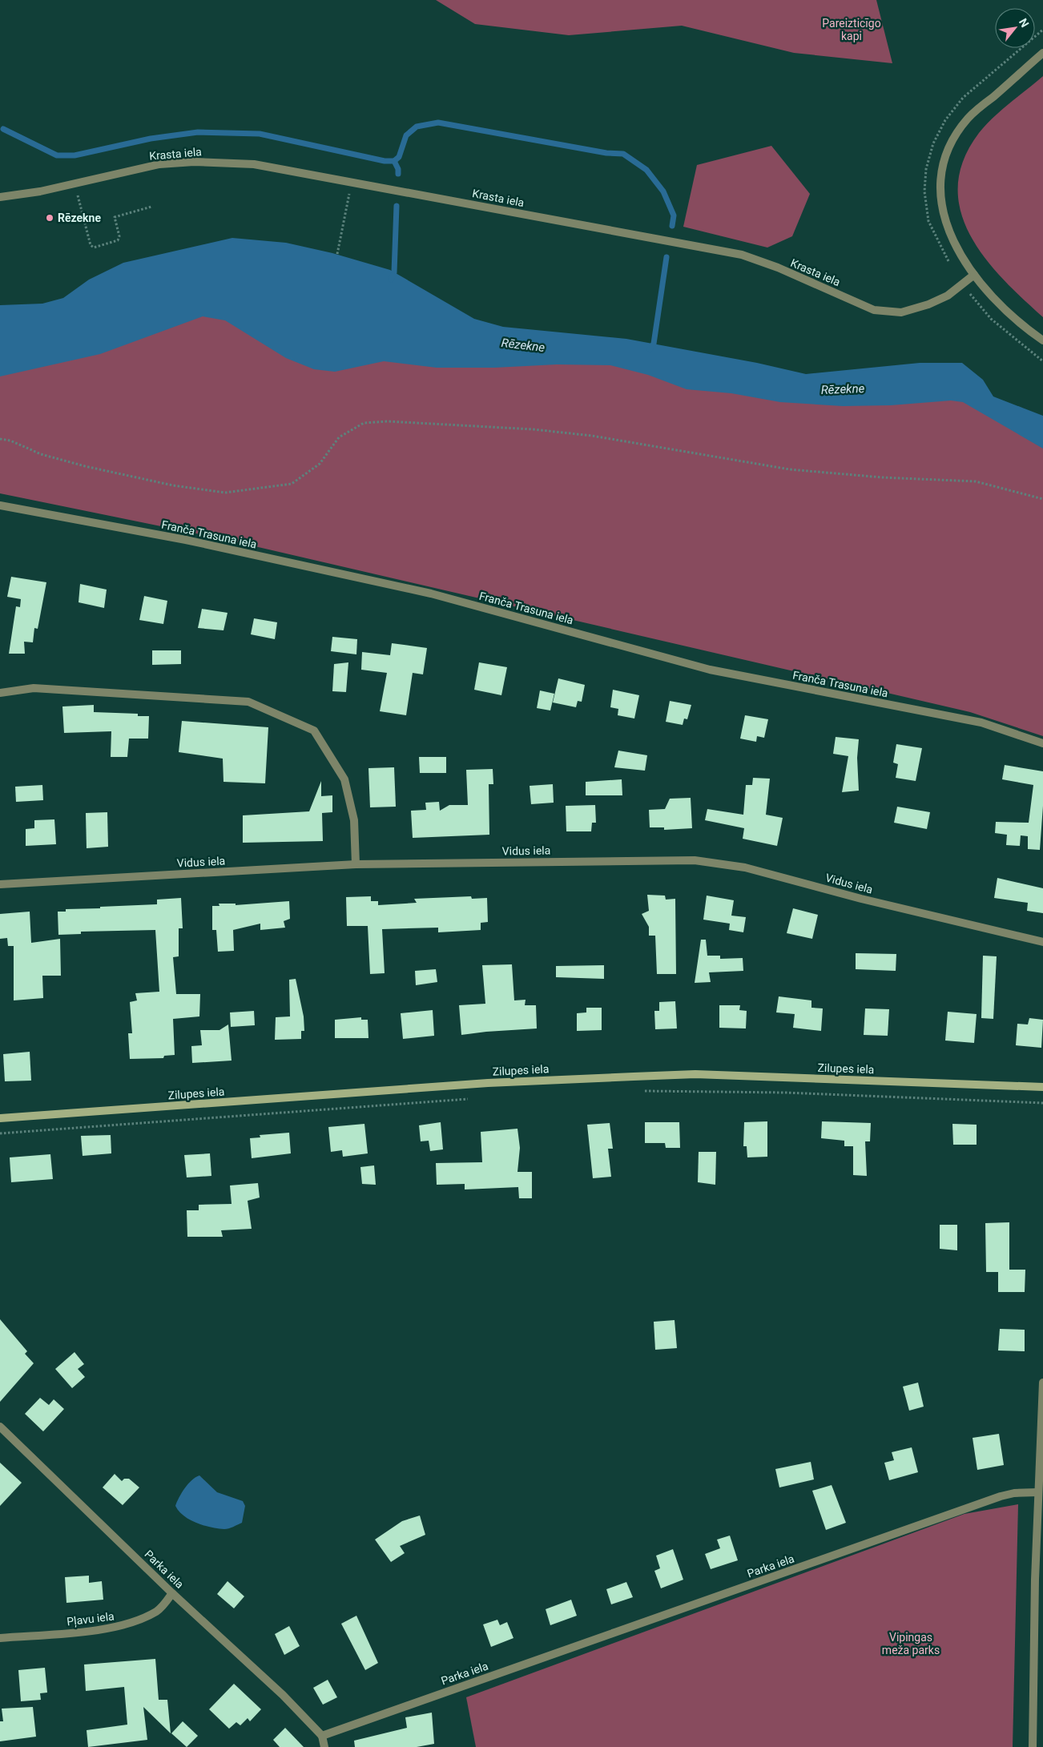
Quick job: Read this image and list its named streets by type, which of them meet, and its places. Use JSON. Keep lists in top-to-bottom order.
{
  "streets": {
    "main road": ["Zilupes iela"],
    "street": [
      "Krasta iela",
      "Franča Trasuna iela",
      "Vidus iela",
      "Parka iela",
      "Pļavu iela"
    ]
  },
  "crossings": [
    ["Parka iela", "Pļavu iela"]
  ],
  "water": ["Rēzekne"],
  "parks": ["Pareizticīgo kapi", "Vipingas meža parks"],
  "places": ["Rēzekne"],
  "north": "top right"
}
